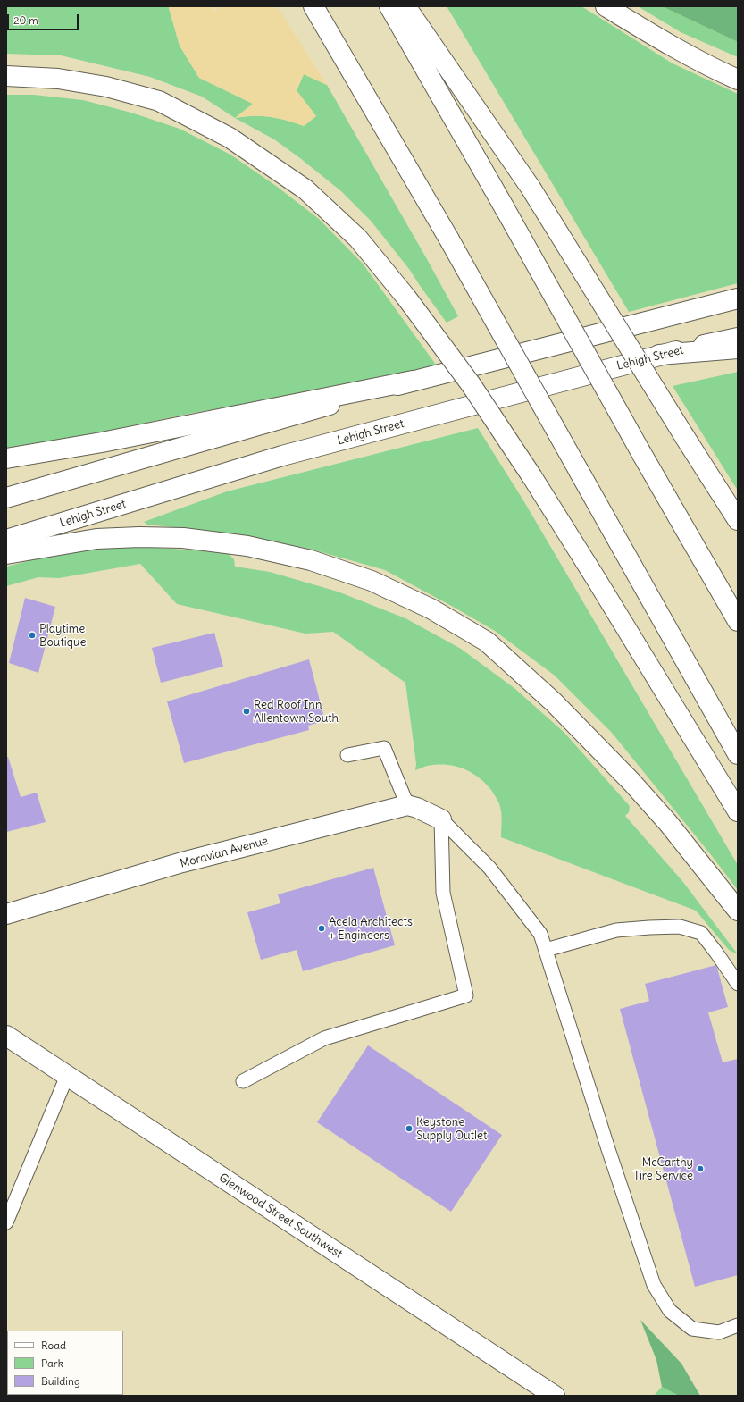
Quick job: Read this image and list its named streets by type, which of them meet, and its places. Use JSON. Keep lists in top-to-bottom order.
{
  "streets": {
    "main road": ["Lehigh Street", "Moravian Avenue", "Glenwood Street Southwest"]
  },
  "places": [
    "Playtime Boutique",
    "Red Roof Inn Allentown South",
    "Acela Architects + Engineers",
    "Keystone Supply Outlet",
    "McCarthy Tire Service"
  ],
  "legend": ["Road", "Park", "Building"],
  "scale_bar": "20 m"
}
